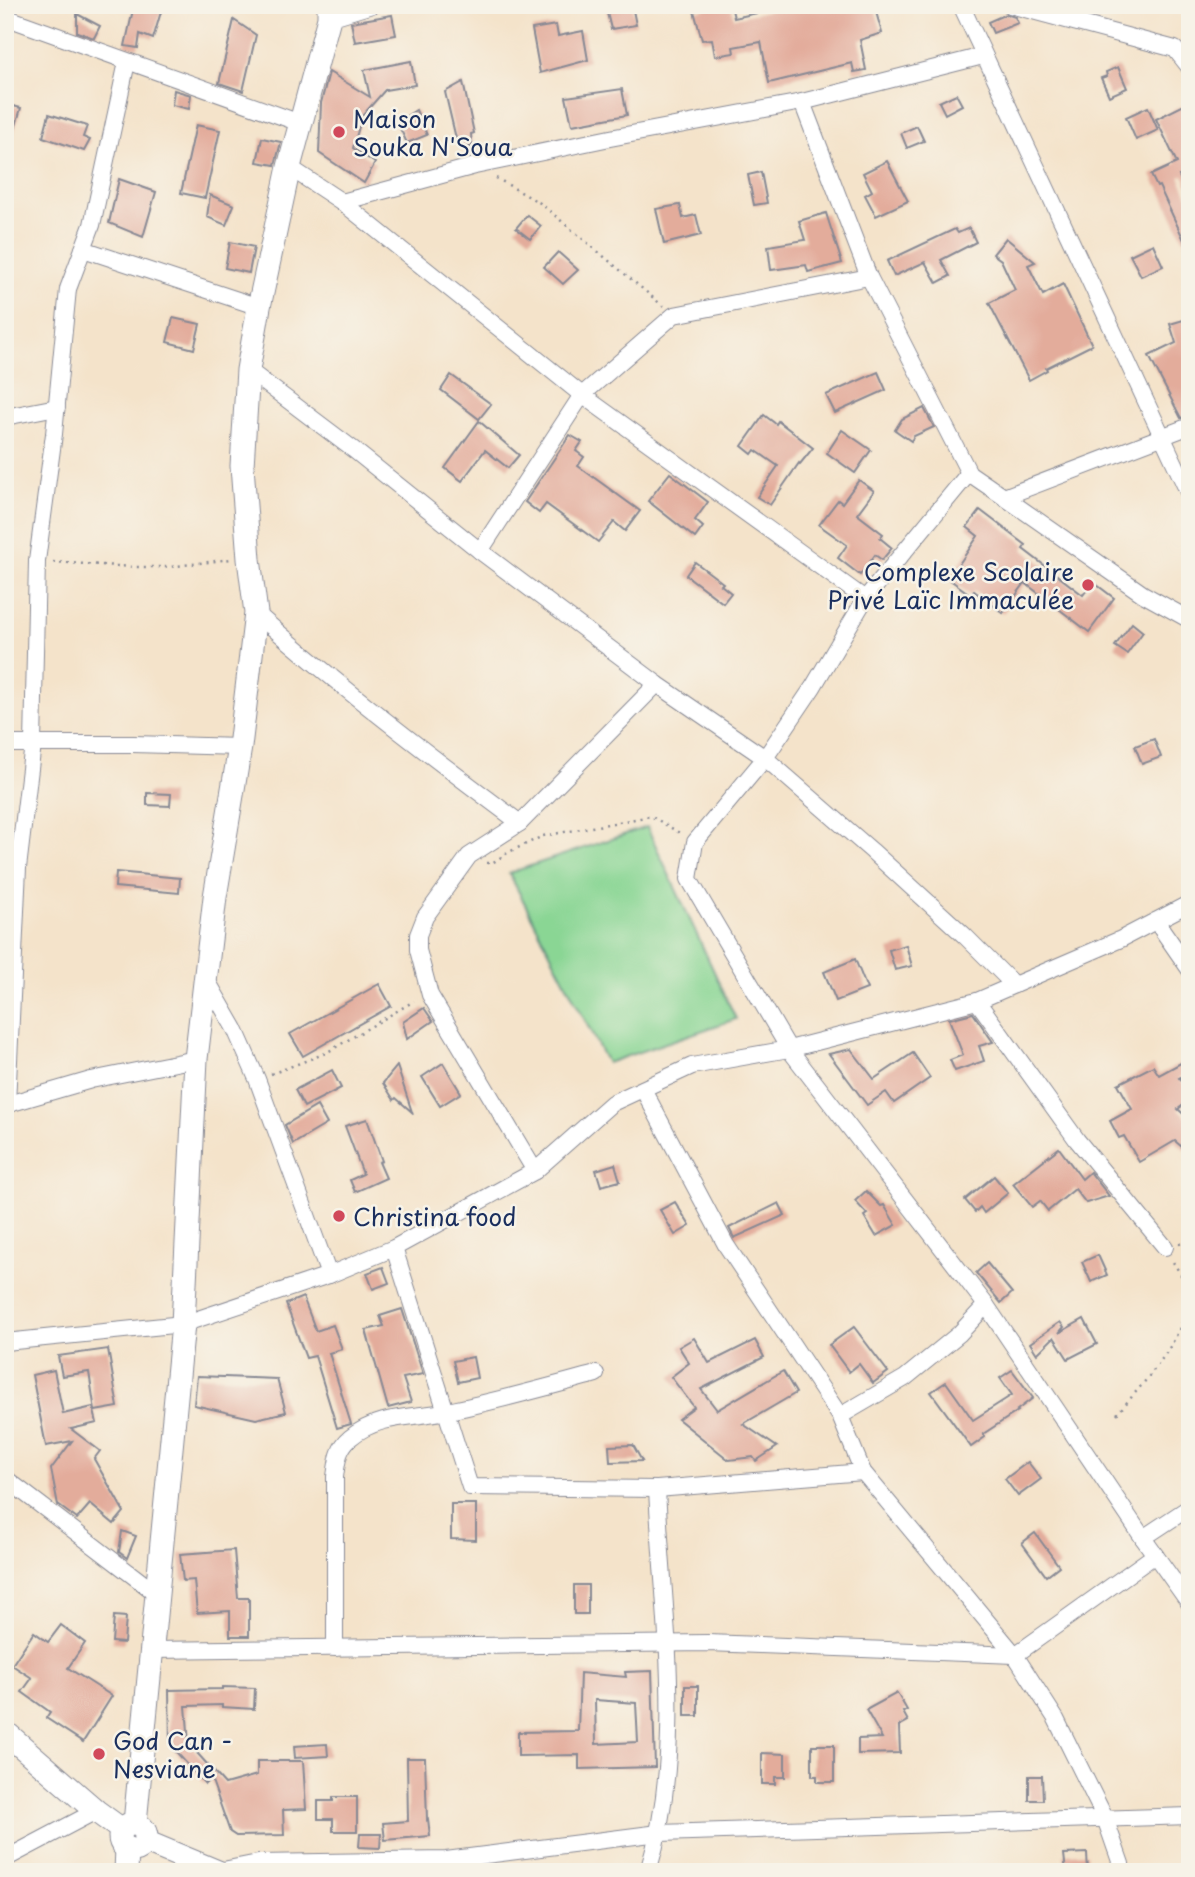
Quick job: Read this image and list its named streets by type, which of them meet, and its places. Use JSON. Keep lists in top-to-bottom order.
{
  "places": [
    "Maison Souka N'Soua",
    "Complexe Scolaire Privé Laïc Immaculée",
    "Christina food",
    "God Can - Nesviane"
  ]
}
